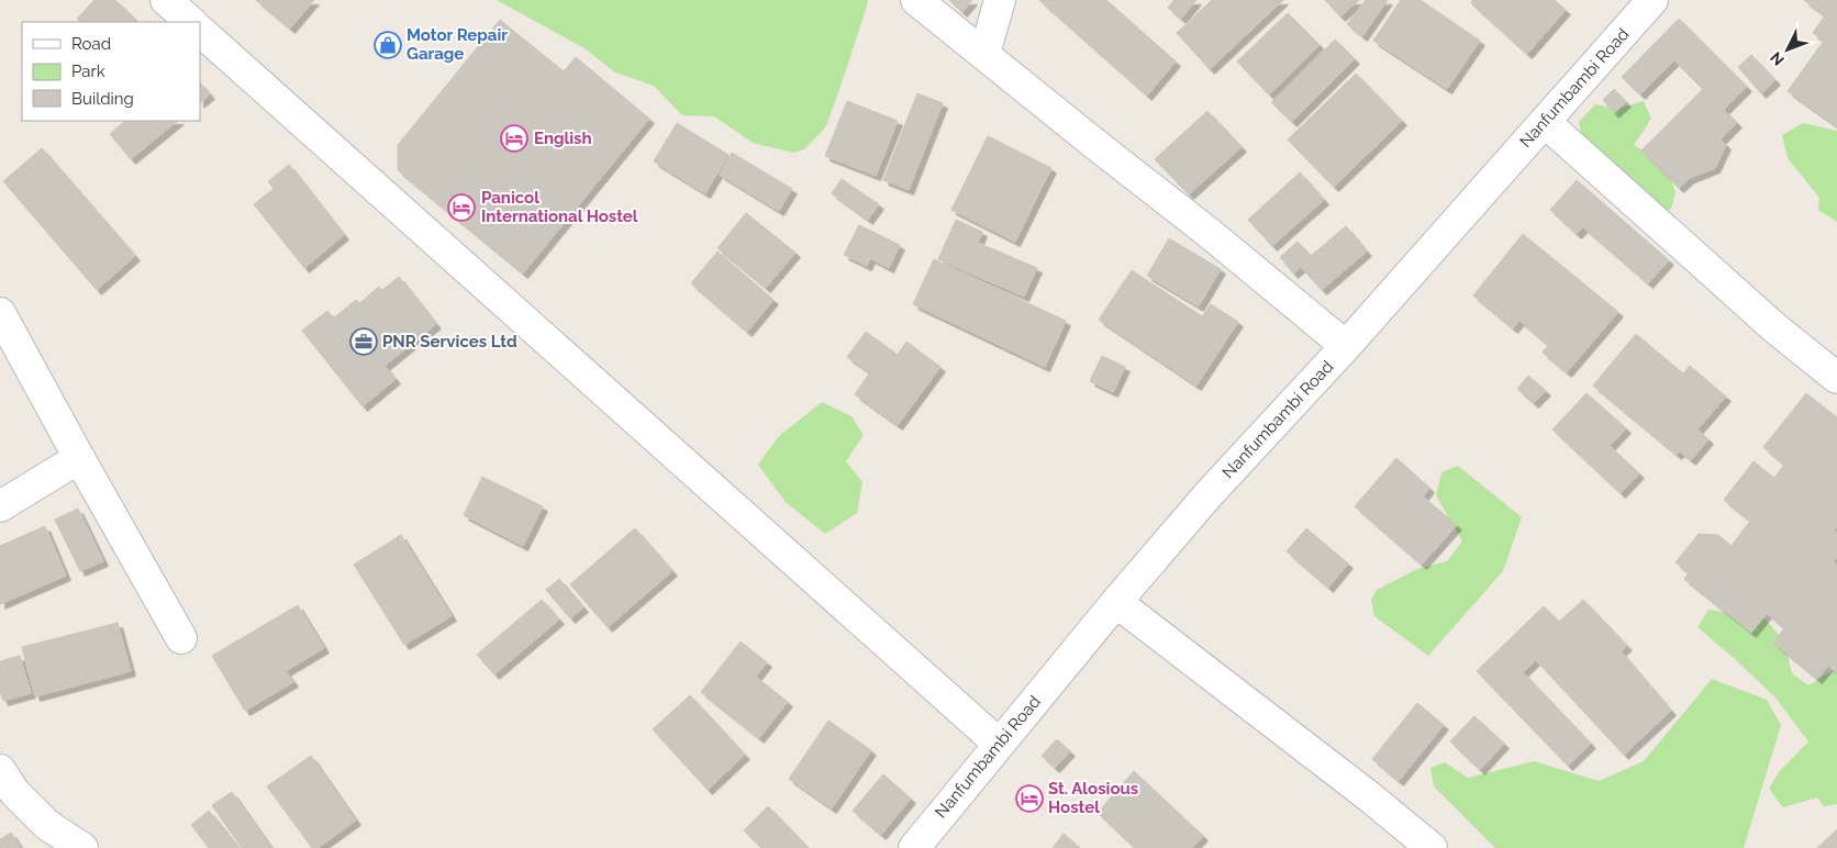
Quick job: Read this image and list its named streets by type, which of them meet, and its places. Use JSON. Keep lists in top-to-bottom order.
{
  "streets": {
    "street": ["Nanfumbambi Road"]
  },
  "places": {
    "shop": ["Motor Repair Garage"],
    "hotel": ["English", "Panicol International Hostel", "St. Alosious Hostel"],
    "office": ["PNR Services Ltd"]
  },
  "legend": ["Road", "Park", "Building"],
  "north": "bottom left"
}
